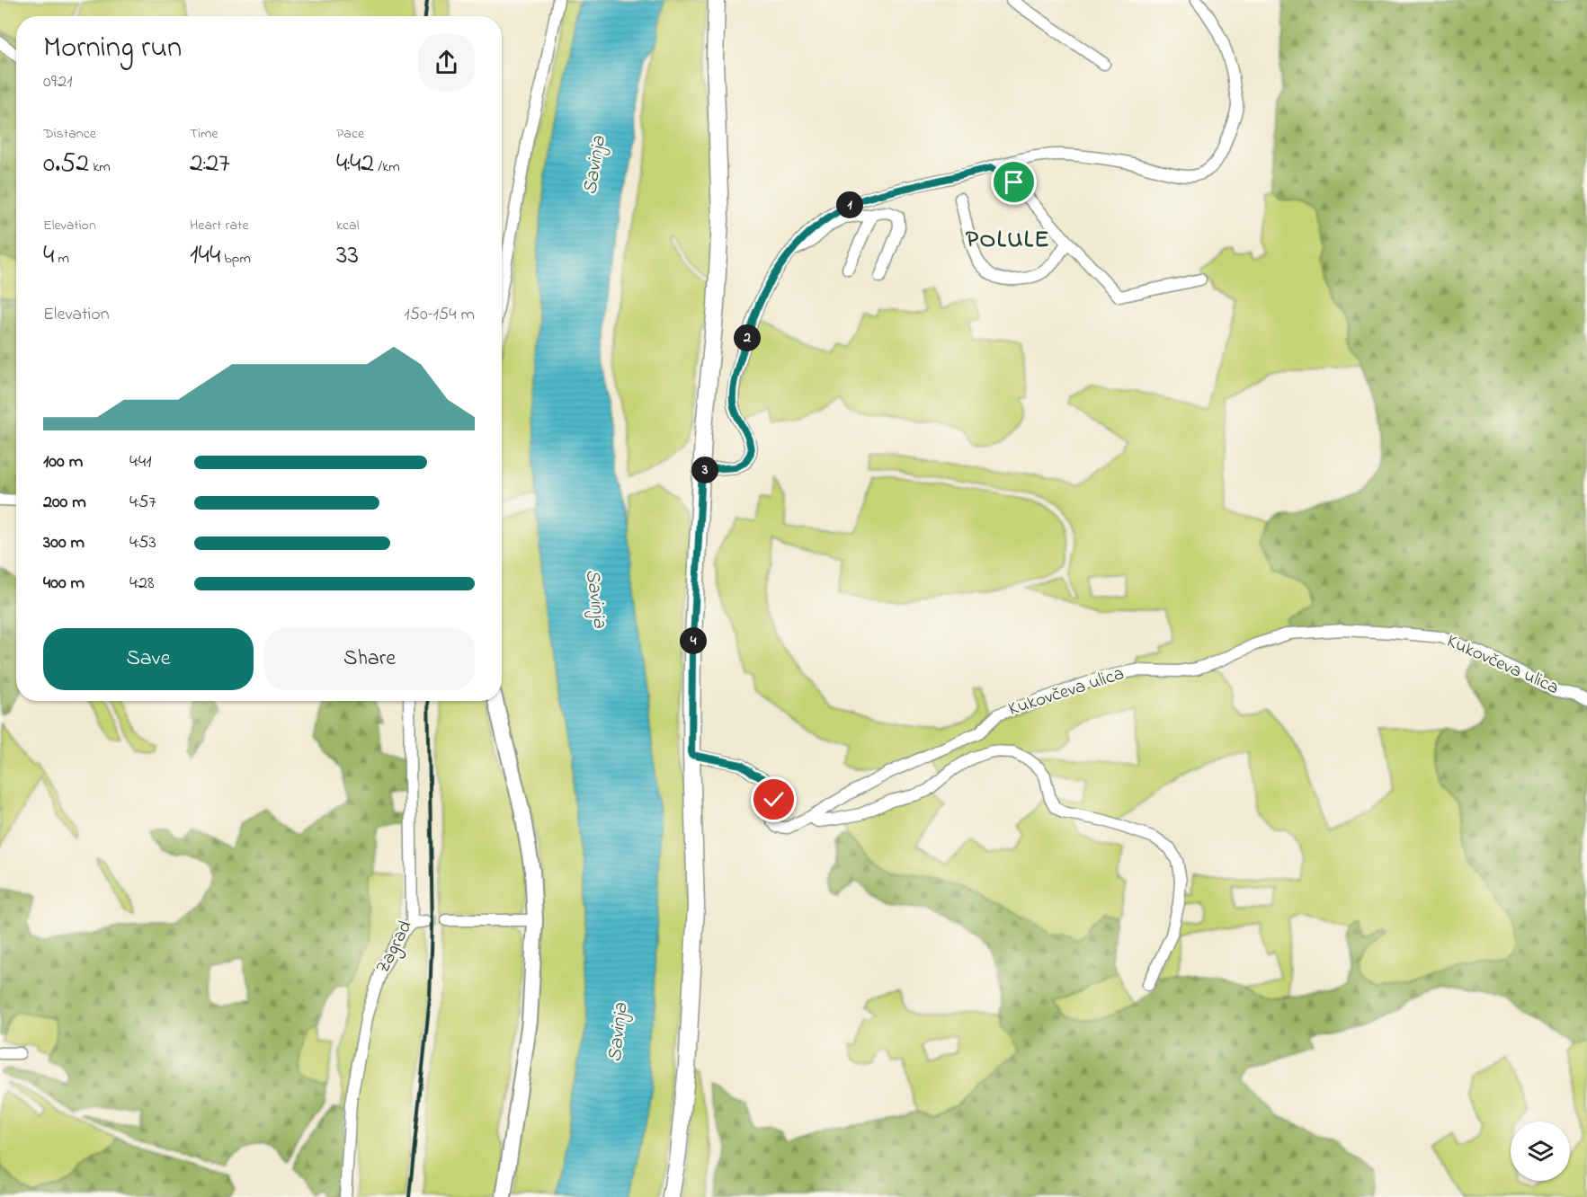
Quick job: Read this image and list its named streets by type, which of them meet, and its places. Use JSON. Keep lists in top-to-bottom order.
{
  "streets": {
    "street": ["Kukovčeva ulica", "Zagrad"]
  },
  "districts": ["POLULE"],
  "water": ["Savinja"],
  "page": {
    "heading": ["Morning run", "09:21"],
    "stats": [
      ["Distance", "0.52 km"],
      ["Time", "2:27"],
      ["Pace", "4:42 /km"],
      ["Elevation", "4 m"],
      ["Heart rate", "144 bpm"],
      ["kcal", "33"]
    ],
    "pins": [
      "1",
      "2",
      "3",
      "4"
    ],
    "chart": ["Elevation", "150–154 m"],
    "list": [
      {
        "name": "100 m",
        "note": "4:41"
      },
      {
        "name": "200 m",
        "note": "4:57"
      },
      {
        "name": "300 m",
        "note": "4:53"
      },
      {
        "name": "400 m",
        "note": "4:28"
      }
    ],
    "buttons": ["Save", "Share"]
  }
}
